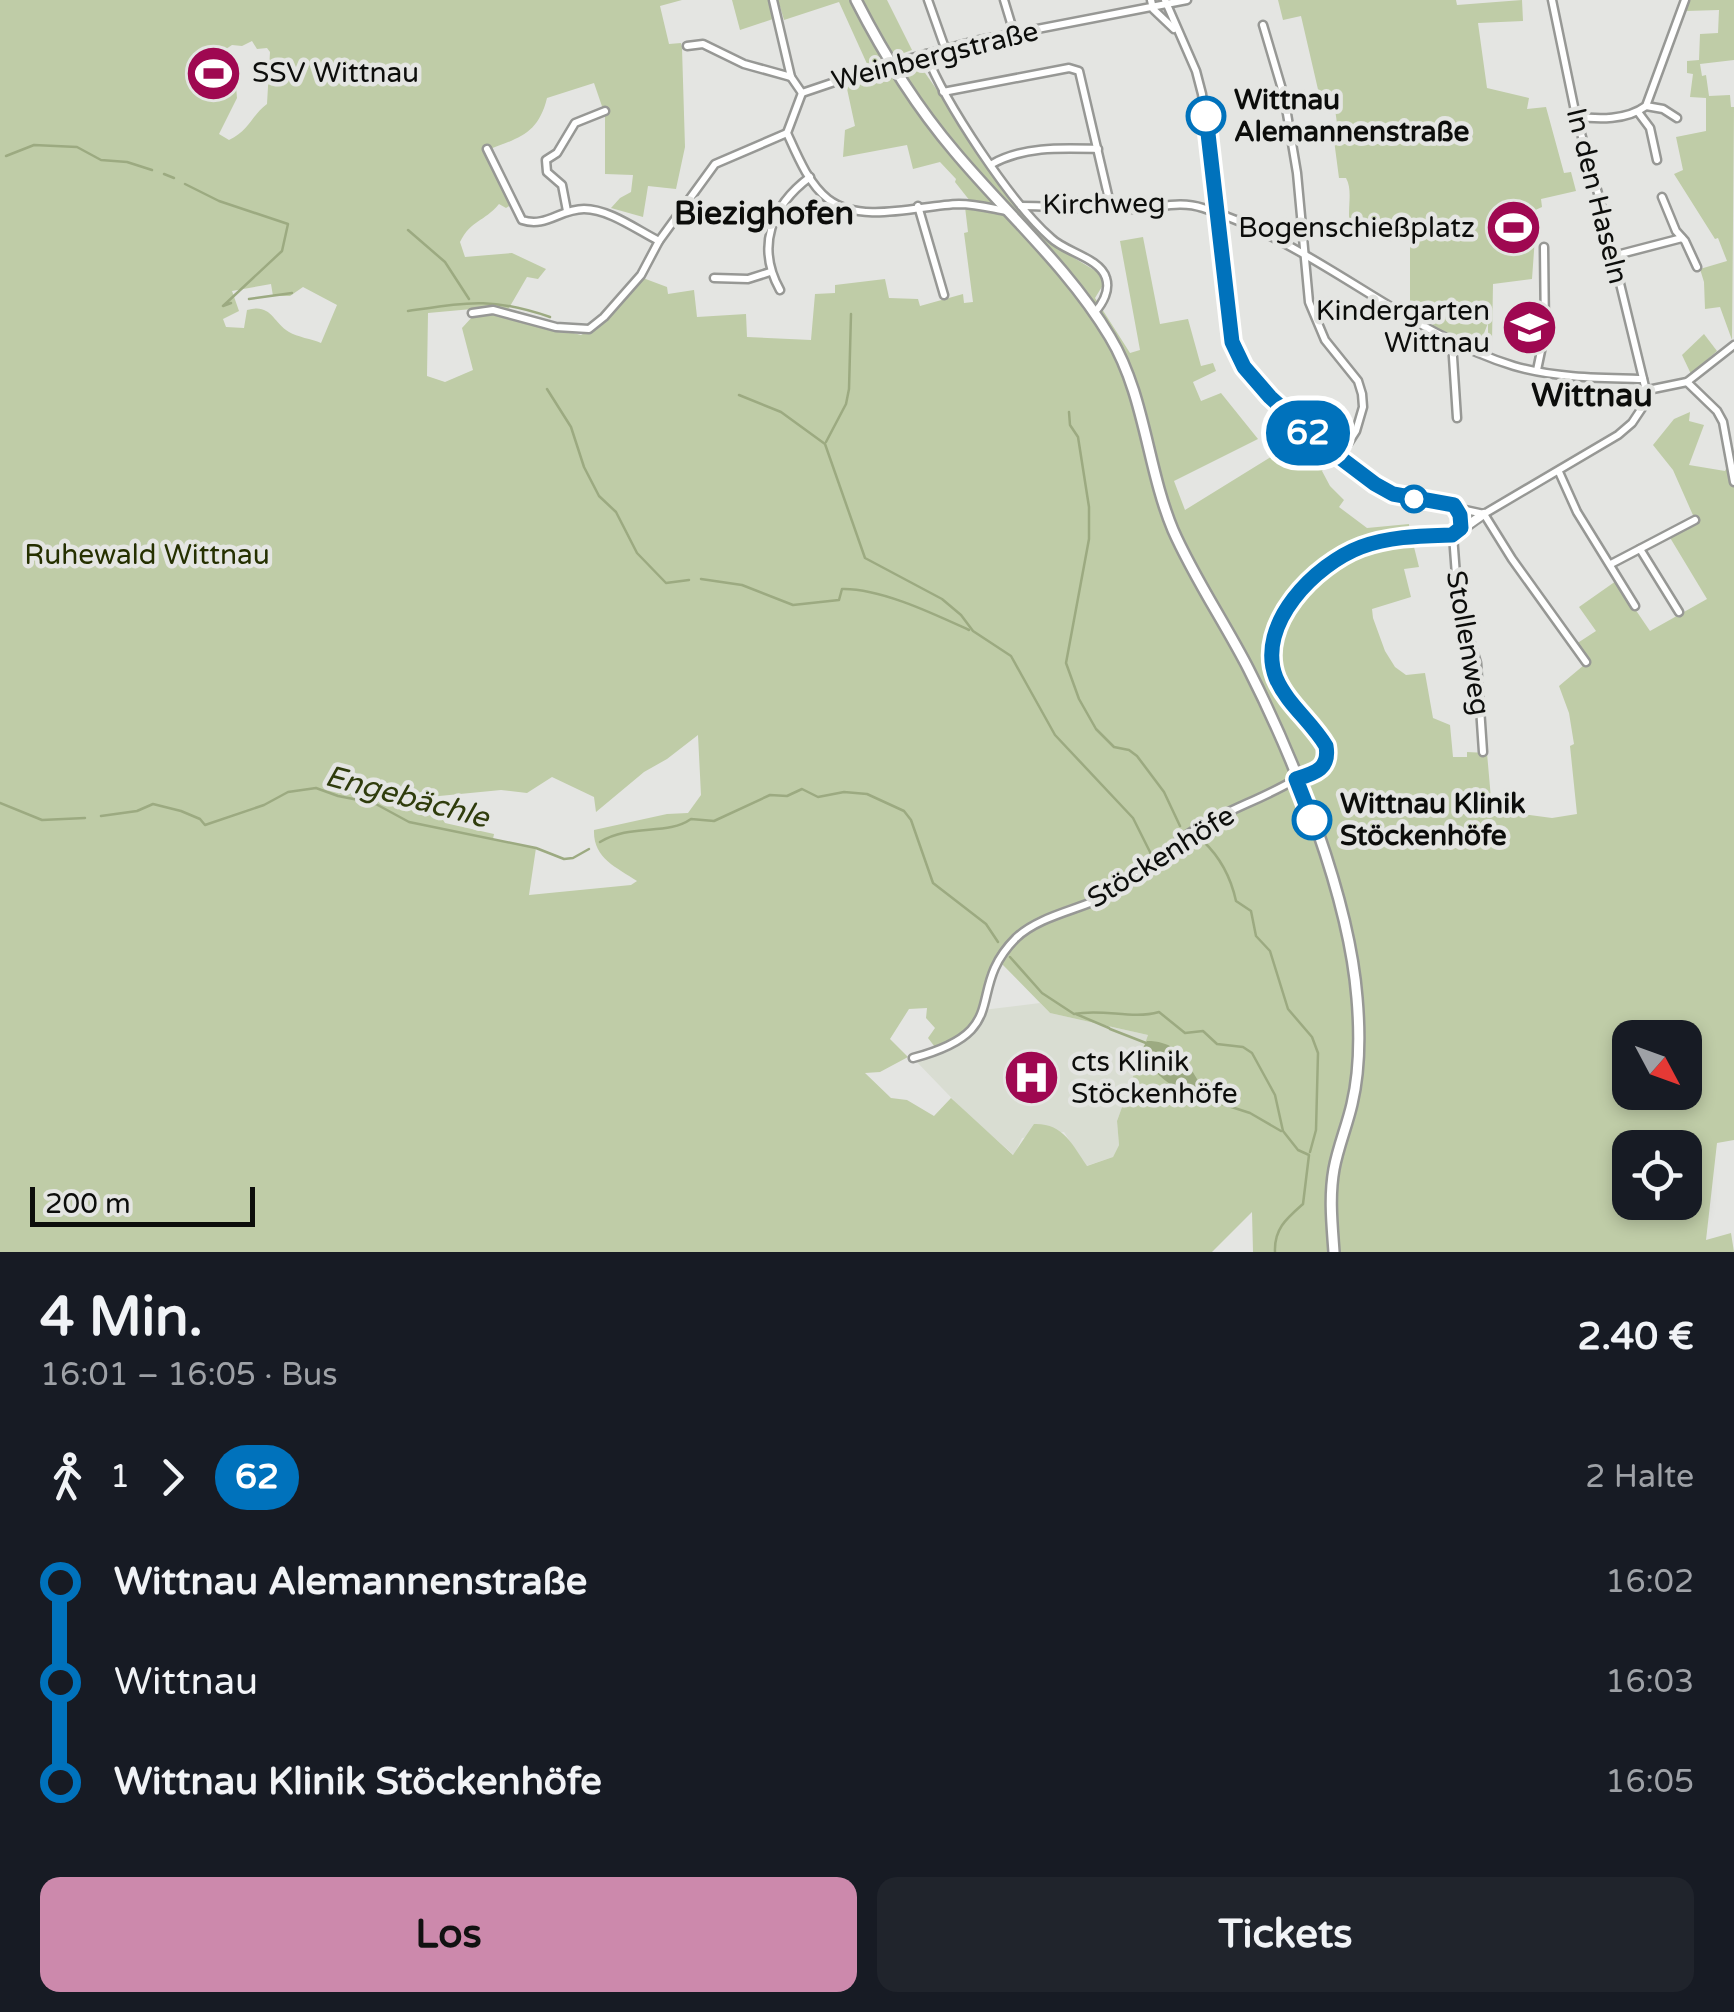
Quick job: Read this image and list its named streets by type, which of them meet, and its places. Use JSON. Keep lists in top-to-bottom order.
{
  "streets": {
    "street": [
      "Weinbergstraße",
      "In den Haseln",
      "Kirchweg",
      "Stollenweg",
      "Stöckenhöfe"
    ]
  },
  "crossings": [
    ["In den Haseln", "Kirchweg"]
  ],
  "districts": ["Biezighofen", "Wittnau"],
  "water": ["Engebächle"],
  "parks": ["Ruhewald Wittnau"],
  "places": {
    "sports": ["SSV Wittnau", "Bogenschießplatz"],
    "other": ["Wittnau Alemannenstraße", "Wittnau Klinik Stöckenhöfe"],
    "school or university": ["Kindergarten Wittnau"],
    "hospital": ["cts Klinik Stöckenhöfe"]
  },
  "lines": ["bus line 62"],
  "scale_bar": "200 m",
  "north": "bottom right",
  "page": {
    "on_map": "62",
    "scale": "200 m",
    "heading": ["4 Min.", "16:01 – 16:05 · Bus", "2.40 €"],
    "legs": ["1", "62", "2 Halte"],
    "list": [
      {
        "name": "Wittnau Alemannenstraße",
        "value": "16:02"
      },
      {
        "name": "Wittnau",
        "value": "16:03"
      },
      {
        "name": "Wittnau Klinik Stöckenhöfe",
        "value": "16:05"
      }
    ],
    "buttons": ["Los", "Tickets"]
  }
}
